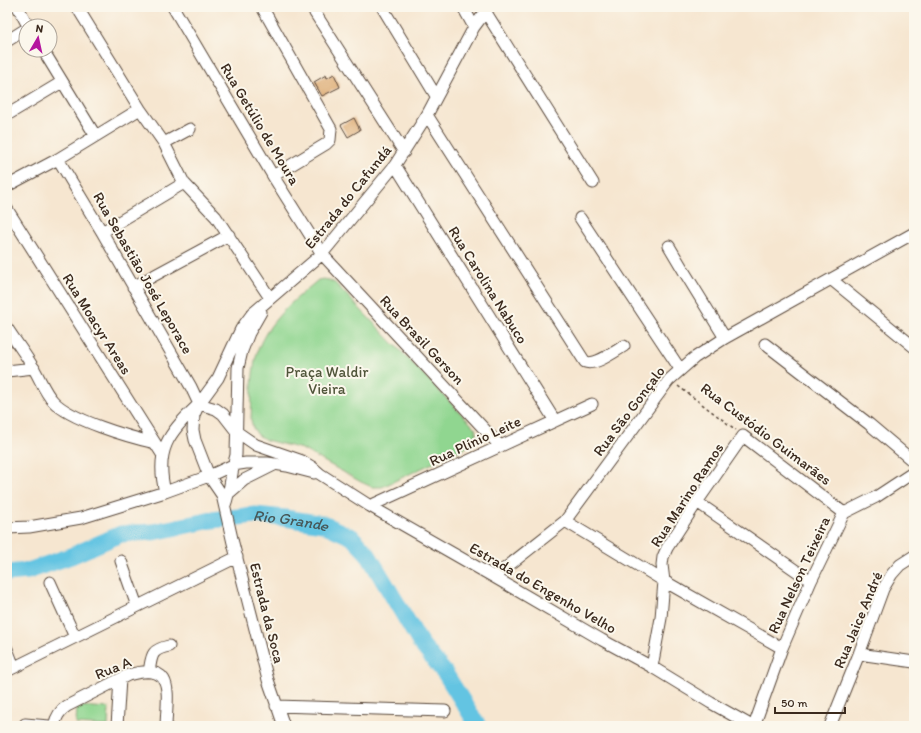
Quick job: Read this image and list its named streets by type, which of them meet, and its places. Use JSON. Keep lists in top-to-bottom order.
{
  "streets": {
    "street": [
      "Rua Getúlio de Moura",
      "Estrada do Cafundá",
      "Rua Sebastião José Leporace",
      "Rua Carolina Nabuco",
      "Rua Moacyr Areas",
      "Rua Brasil Gerson",
      "Rua São Gonçalo",
      "Rua Custódio Guimarães",
      "Rua Plínio Leite",
      "Rua Marino Ramos",
      "Rua Nelson Teixeira",
      "Estrada do Engenho Velho",
      "Estrada da Soca",
      "Rua Jaice André",
      "Rua A"
    ]
  },
  "crossings": [
    ["Rua Getúlio de Moura", "Estrada do Cafundá"],
    ["Rua Getúlio de Moura", "Rua Brasil Gerson"],
    ["Estrada do Cafundá", "Rua Sebastião José Leporace"],
    ["Estrada do Cafundá", "Rua Carolina Nabuco"],
    ["Estrada do Cafundá", "Rua Brasil Gerson"],
    ["Estrada do Cafundá", "Estrada do Engenho Velho"],
    ["Estrada do Cafundá", "Estrada da Soca"],
    ["Rua Sebastião José Leporace", "Estrada do Engenho Velho"],
    ["Rua Carolina Nabuco", "Rua Plínio Leite"],
    ["Rua Brasil Gerson", "Rua Plínio Leite"],
    ["Rua São Gonçalo", "Rua Custódio Guimarães"],
    ["Rua São Gonçalo", "Estrada do Engenho Velho"],
    ["Rua Custódio Guimarães", "Rua Marino Ramos"],
    ["Rua Custódio Guimarães", "Rua Nelson Teixeira"],
    ["Rua Plínio Leite", "Estrada do Engenho Velho"],
    ["Rua Marino Ramos", "Estrada do Engenho Velho"],
    ["Rua Nelson Teixeira", "Estrada do Engenho Velho"],
    ["Estrada do Engenho Velho", "Estrada da Soca"]
  ],
  "water": ["Rio Grande"],
  "parks": ["Praça Waldir Vieira"],
  "scale_bar": "50 m",
  "north": "top"
}
